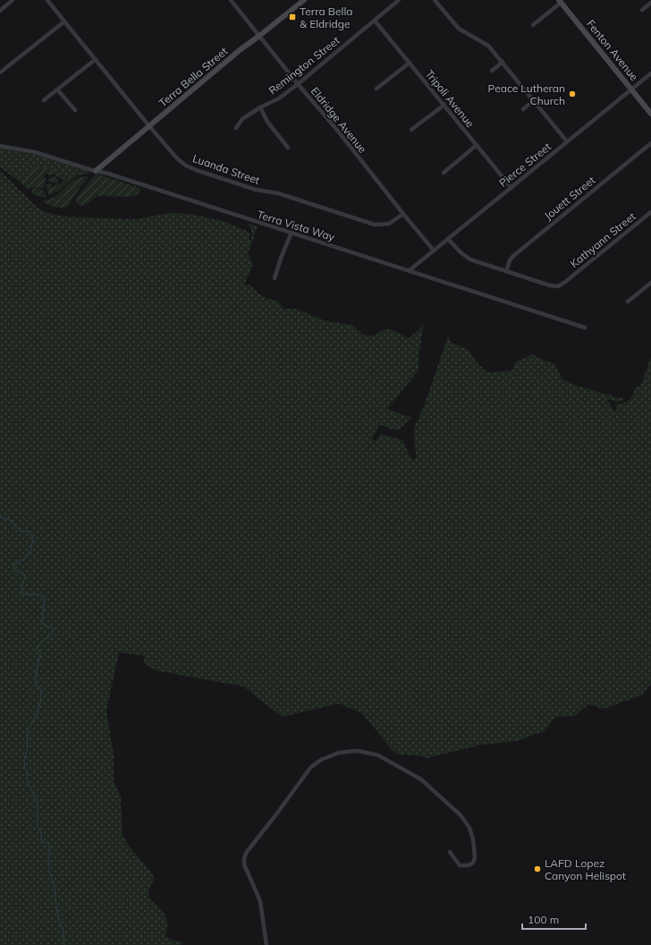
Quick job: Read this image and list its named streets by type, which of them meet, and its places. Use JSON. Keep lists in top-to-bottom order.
{
  "streets": {
    "street": [
      "Fenton Avenue",
      "Remington Street",
      "Terra Bella Street",
      "Tripoli Avenue",
      "Eldridge Avenue",
      "Pierce Street",
      "Luanda Street",
      "Jouett Street",
      "Terra Vista Way",
      "Kathyann Street"
    ]
  },
  "crossings": [
    ["Fenton Avenue", "Pierce Street"],
    ["Remington Street", "Tripoli Avenue"],
    ["Remington Street", "Eldridge Avenue"],
    ["Terra Bella Street", "Eldridge Avenue"],
    ["Terra Bella Street", "Luanda Street"],
    ["Terra Bella Street", "Terra Vista Way"],
    ["Tripoli Avenue", "Pierce Street"],
    ["Eldridge Avenue", "Pierce Street"],
    ["Eldridge Avenue", "Luanda Street"],
    ["Pierce Street", "Terra Vista Way"],
    ["Jouett Street", "Kathyann Street"]
  ],
  "places": {
    "transit": ["Terra Bella & Eldridge"],
    "other": ["Peace Lutheran Church", "LAFD Lopez Canyon Helispot"]
  },
  "scale_bar": "100 m"
}
